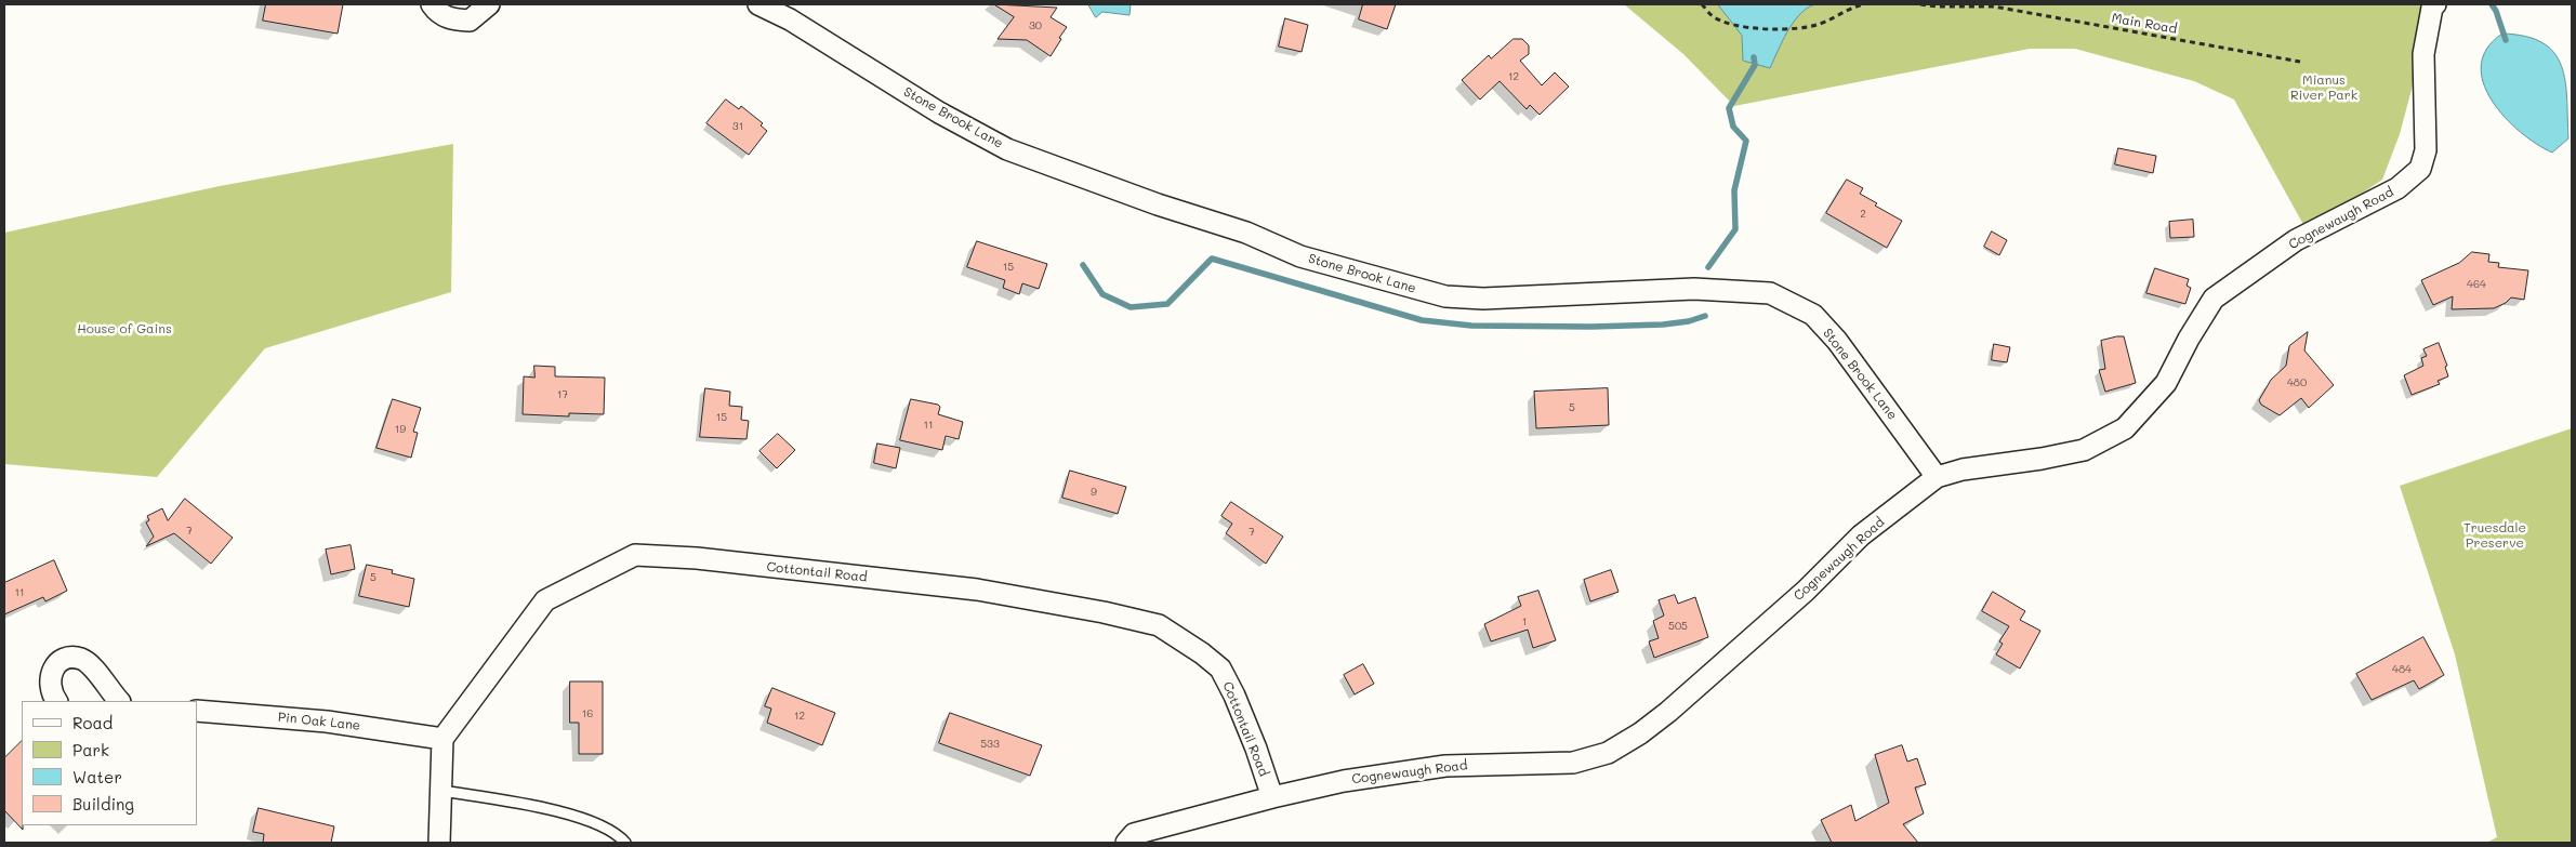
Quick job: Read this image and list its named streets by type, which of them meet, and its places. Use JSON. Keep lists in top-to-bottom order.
{
  "streets": {
    "street": [
      "Stone Brook Lane",
      "Cognewaugh Road",
      "Cottontail Road",
      "Pin Oak Lane"
    ],
    "path": ["Main Road"]
  },
  "crossings": [
    ["Stone Brook Lane", "Cognewaugh Road"],
    ["Cognewaugh Road", "Cottontail Road"],
    ["Cottontail Road", "Pin Oak Lane"]
  ],
  "parks": ["Mianus River Park", "House of Gains", "Truesdale Preserve"],
  "house_numbers": [
    "30",
    "12",
    "31",
    "2",
    "15",
    "464",
    "480",
    "17",
    "5",
    "15",
    "11",
    "19",
    "9",
    "7",
    "7",
    "5",
    "11",
    "1",
    "505",
    "484",
    "16",
    "12",
    "533"
  ],
  "legend": [
    "Road",
    "Park",
    "Water",
    "Building"
  ]
}
